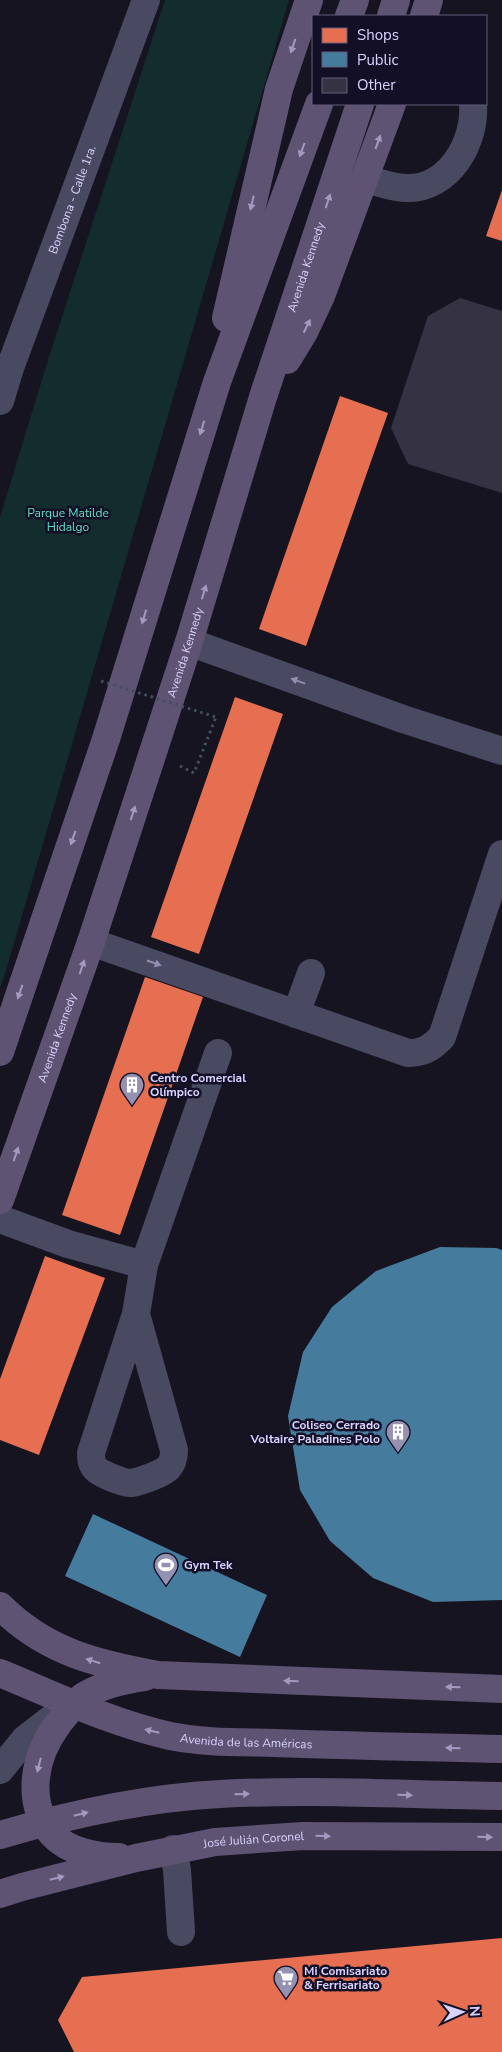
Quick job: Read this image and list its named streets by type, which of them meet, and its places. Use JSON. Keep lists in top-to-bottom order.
{
  "streets": {
    "main road": ["Avenida Kennedy", "Avenida de las Américas", "José Julián Coronel"],
    "street": ["Bombona - Calle 1ra."]
  },
  "parks": ["Parque Matilde Hidalgo"],
  "places": {
    "building": ["Centro Comercial Olímpico", "Coliseo Cerrado Voltaire Paladines Polo"],
    "sports": ["Gym Tek"],
    "supermarket": ["Mi Comisariato & Ferrisariato"]
  },
  "legend": ["Shops", "Public", "Other"],
  "north": "right"
}
